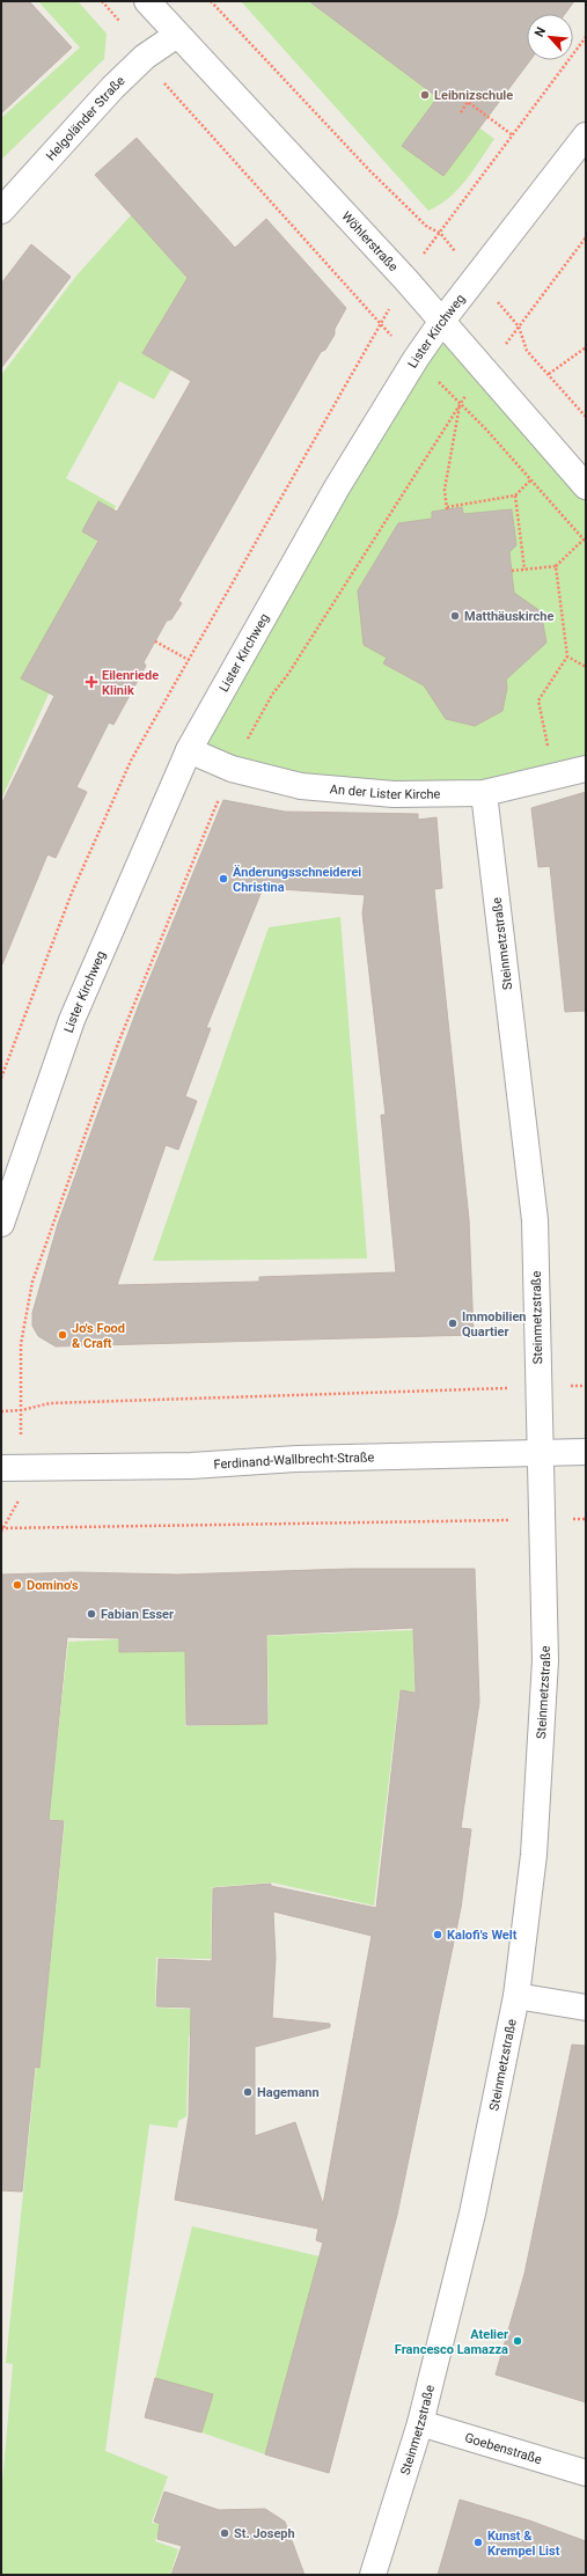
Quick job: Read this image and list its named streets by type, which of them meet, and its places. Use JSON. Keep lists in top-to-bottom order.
{
  "streets": {
    "street": [
      "Helgoländer Straße",
      "Wöhlerstraße",
      "Lister Kirchweg",
      "An der Lister Kirche",
      "Steinmetzstraße",
      "Ferdinand-Wallbrecht-Straße",
      "Goebenstraße"
    ]
  },
  "crossings": [
    ["Helgoländer Straße", "Wöhlerstraße"],
    ["Wöhlerstraße", "Lister Kirchweg"],
    ["Lister Kirchweg", "An der Lister Kirche"],
    ["An der Lister Kirche", "Steinmetzstraße"],
    ["Steinmetzstraße", "Ferdinand-Wallbrecht-Straße"],
    ["Steinmetzstraße", "Goebenstraße"]
  ],
  "places": {
    "other": [
      "Leibnizschule",
      "Matthäuskirche",
      "Änderungsschneiderei Christina",
      "Immobilien Quartier",
      "Jo's Food & Craft",
      "Domino's",
      "Fabian Esser",
      "Kalofi's Welt",
      "Hagemann",
      "Atelier Francesco Lamazza",
      "St. Joseph",
      "Kunst & Krempel List"
    ],
    "health": ["Eilenriede Klinik"]
  },
  "north": "top left"
}
